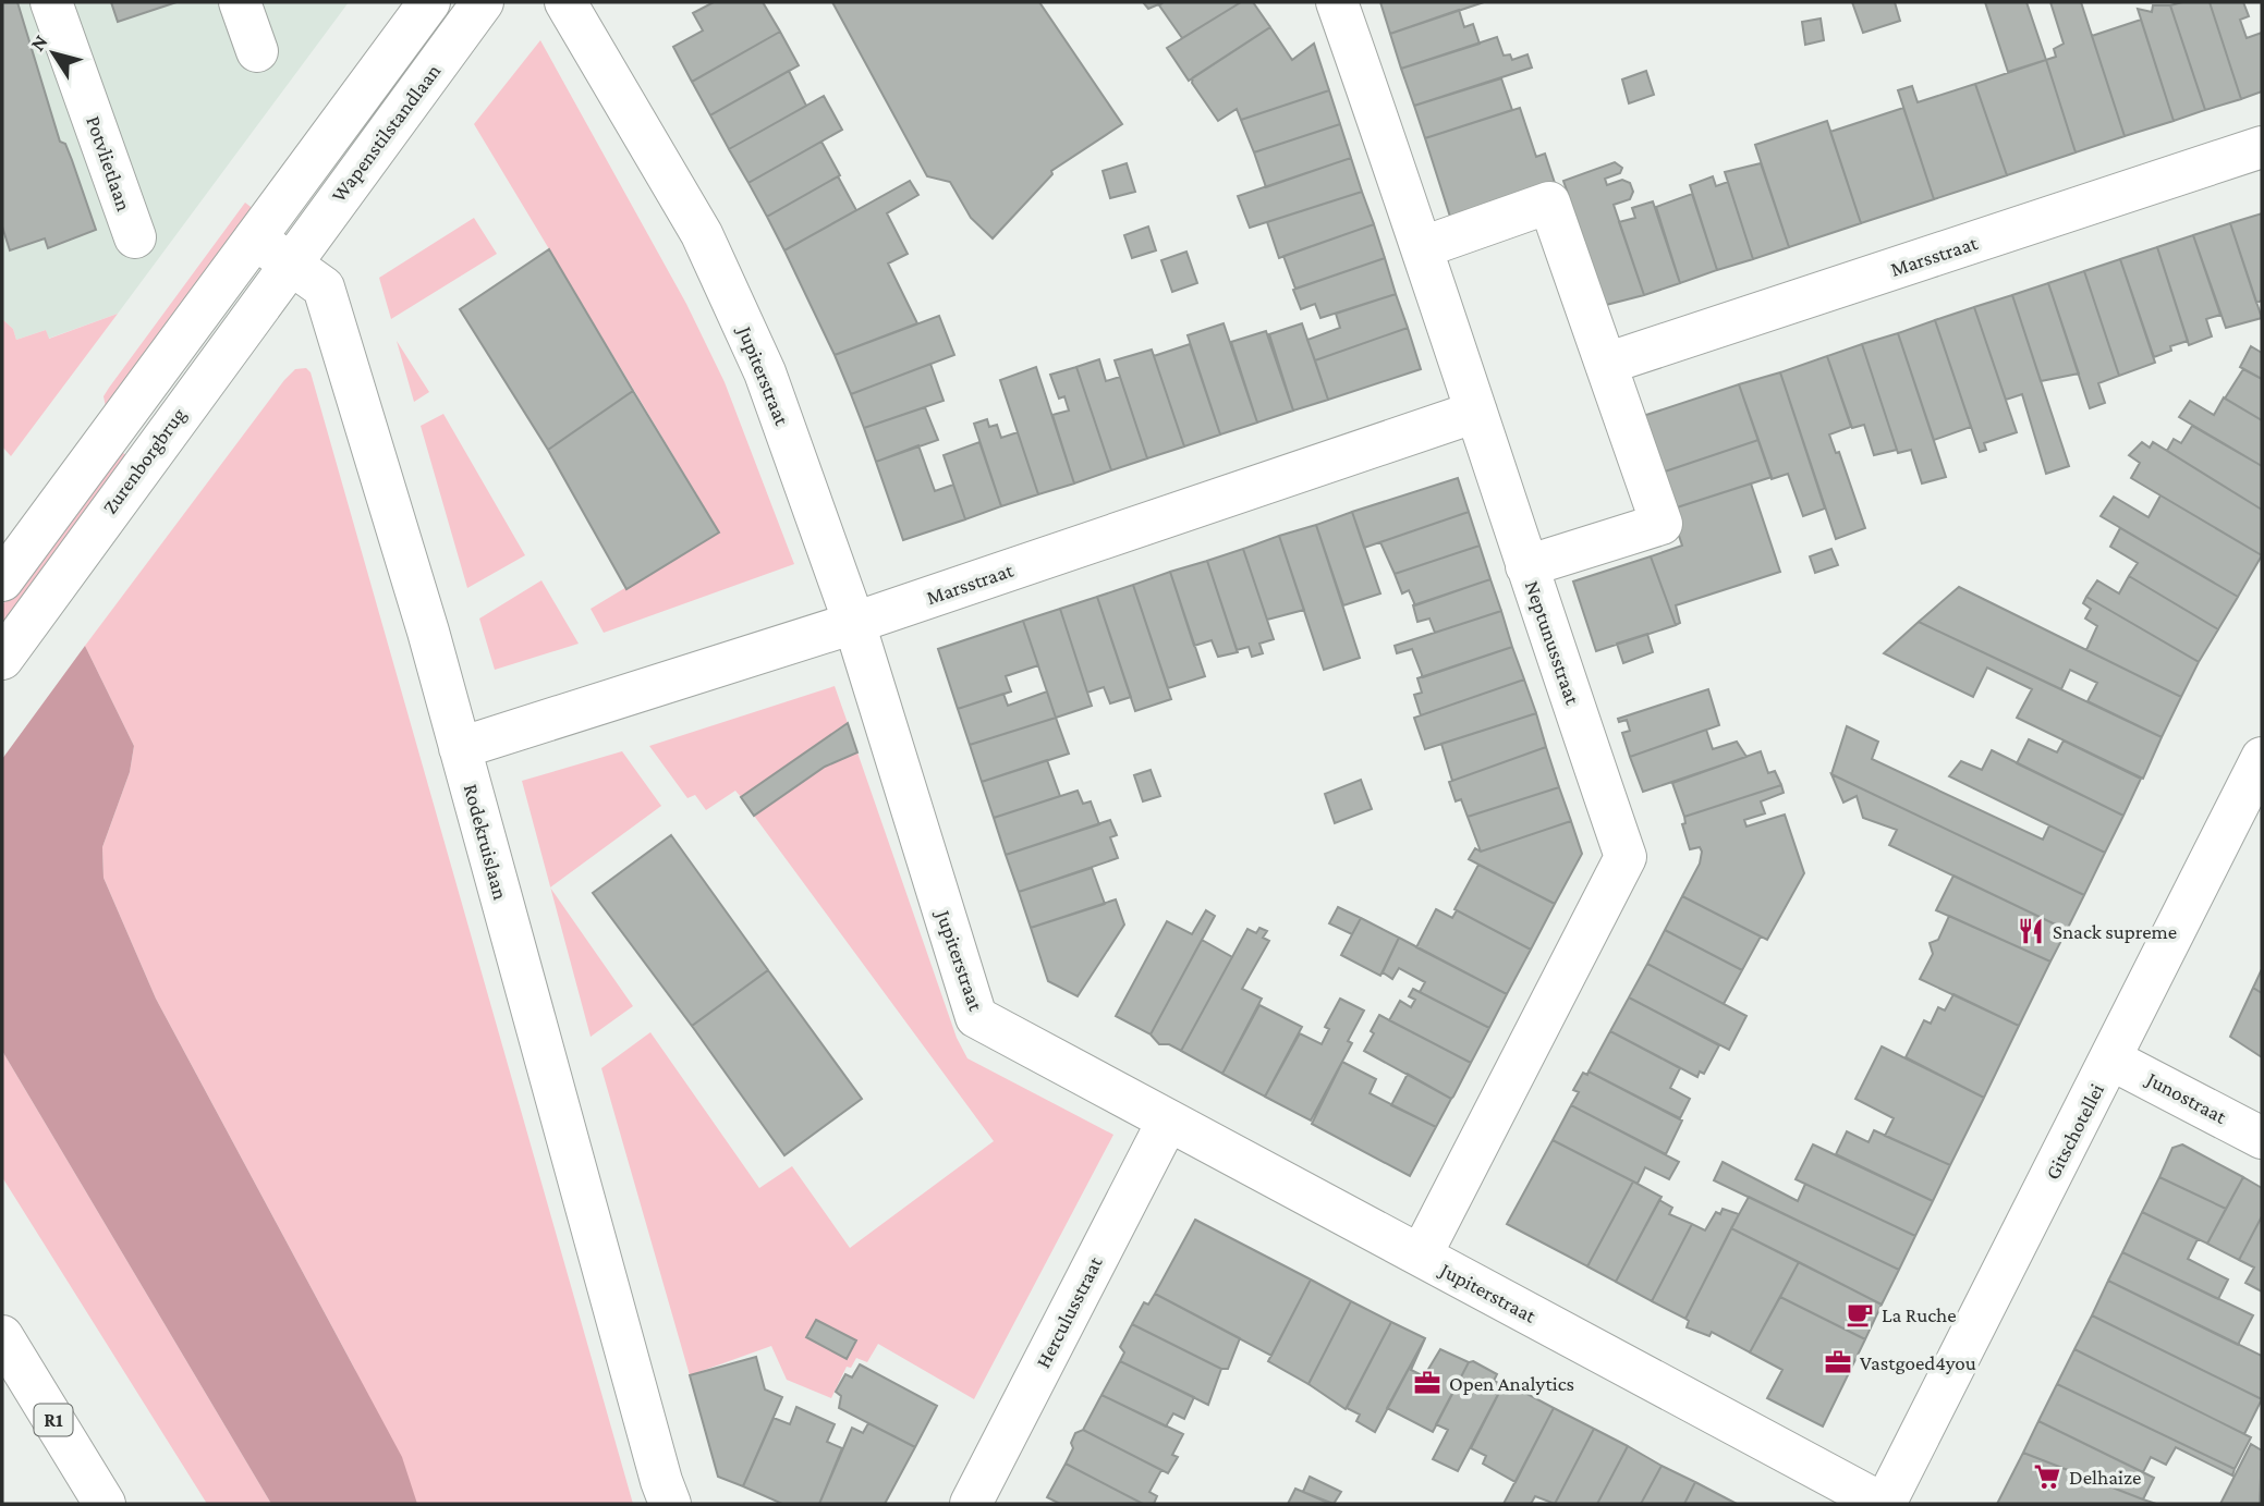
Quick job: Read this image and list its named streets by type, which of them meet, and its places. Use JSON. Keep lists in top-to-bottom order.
{
  "streets": {
    "main road": [
      "Wapenstilstandlaan",
      "Potvlietlaan",
      "Marsstraat",
      "Jupiterstraat",
      "Zurenborgbrug",
      "Neptunusstraat",
      "Rodekruislaan",
      "Junostraat",
      "Gitschotellei",
      "Herculusstraat",
      "R1"
    ]
  },
  "crossings": [
    ["Wapenstilstandlaan", "Zurenborgbrug"],
    ["Wapenstilstandlaan", "Rodekruislaan"],
    ["Marsstraat", "Jupiterstraat"],
    ["Marsstraat", "Neptunusstraat"],
    ["Marsstraat", "Rodekruislaan"],
    ["Jupiterstraat", "Neptunusstraat"],
    ["Jupiterstraat", "Gitschotellei"],
    ["Jupiterstraat", "Herculusstraat"],
    ["Zurenborgbrug", "Rodekruislaan"],
    ["Junostraat", "Gitschotellei"]
  ],
  "places": {
    "restaurant": ["Snack supreme"],
    "cafe": ["La Ruche"],
    "office": ["Vastgoed4you", "Open Analytics"],
    "supermarket": ["Delhaize"]
  },
  "north": "top left"
}
